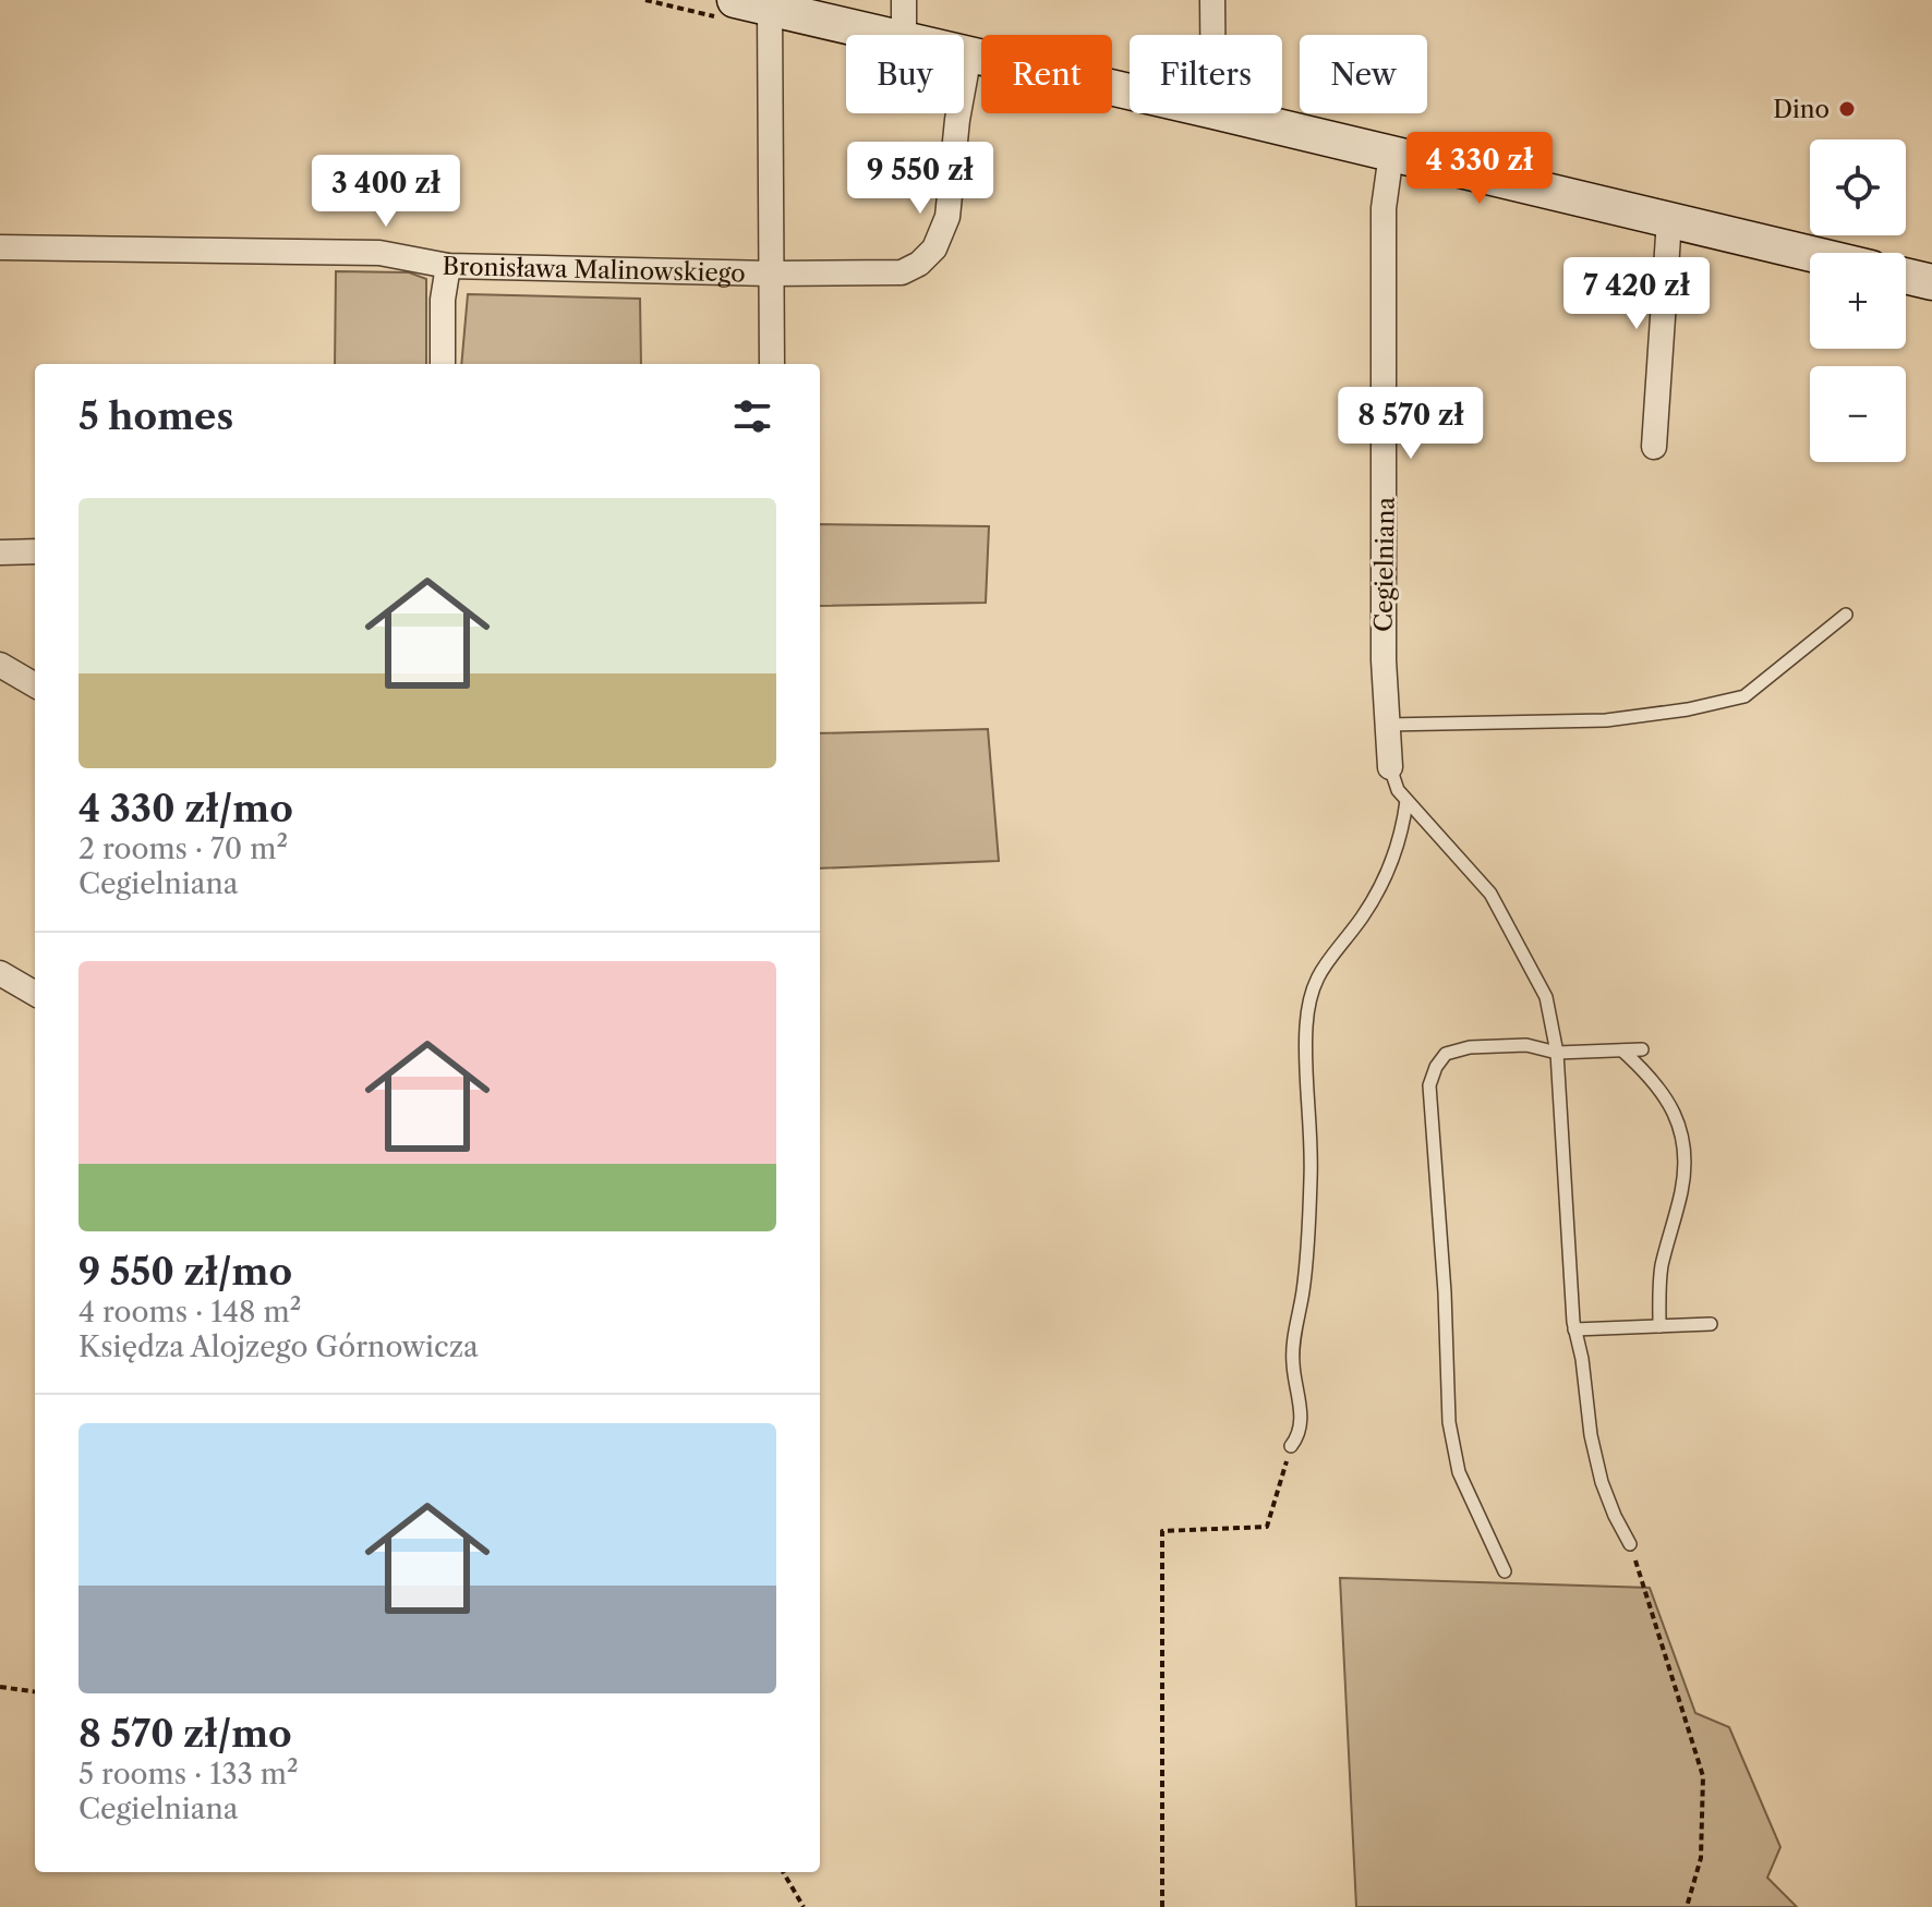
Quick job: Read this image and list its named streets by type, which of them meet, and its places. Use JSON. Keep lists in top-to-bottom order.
{
  "streets": {
    "street": ["Bronisława Malinowskiego", "Cegielniana"]
  },
  "places": ["Dino"],
  "page": {
    "chip": [
      "Buy",
      "Rent",
      "Filters",
      "New"
    ],
    "price": [
      "4 330 zł",
      "9 550 zł",
      "3 400 zł",
      "7 420 zł",
      "8 570 zł"
    ],
    "map_buttons": ["+", "−"],
    "heading": "5 homes",
    "list": [
      {
        "name": "4 330 zł/mo",
        "note": "2 rooms · 70 m² · Cegielniana"
      },
      {
        "name": "9 550 zł/mo",
        "note": "4 rooms · 148 m² · Księdza Alojzego Górnowicza"
      },
      {
        "name": "8 570 zł/mo",
        "note": "5 rooms · 133 m² · Cegielniana"
      }
    ]
  }
}
